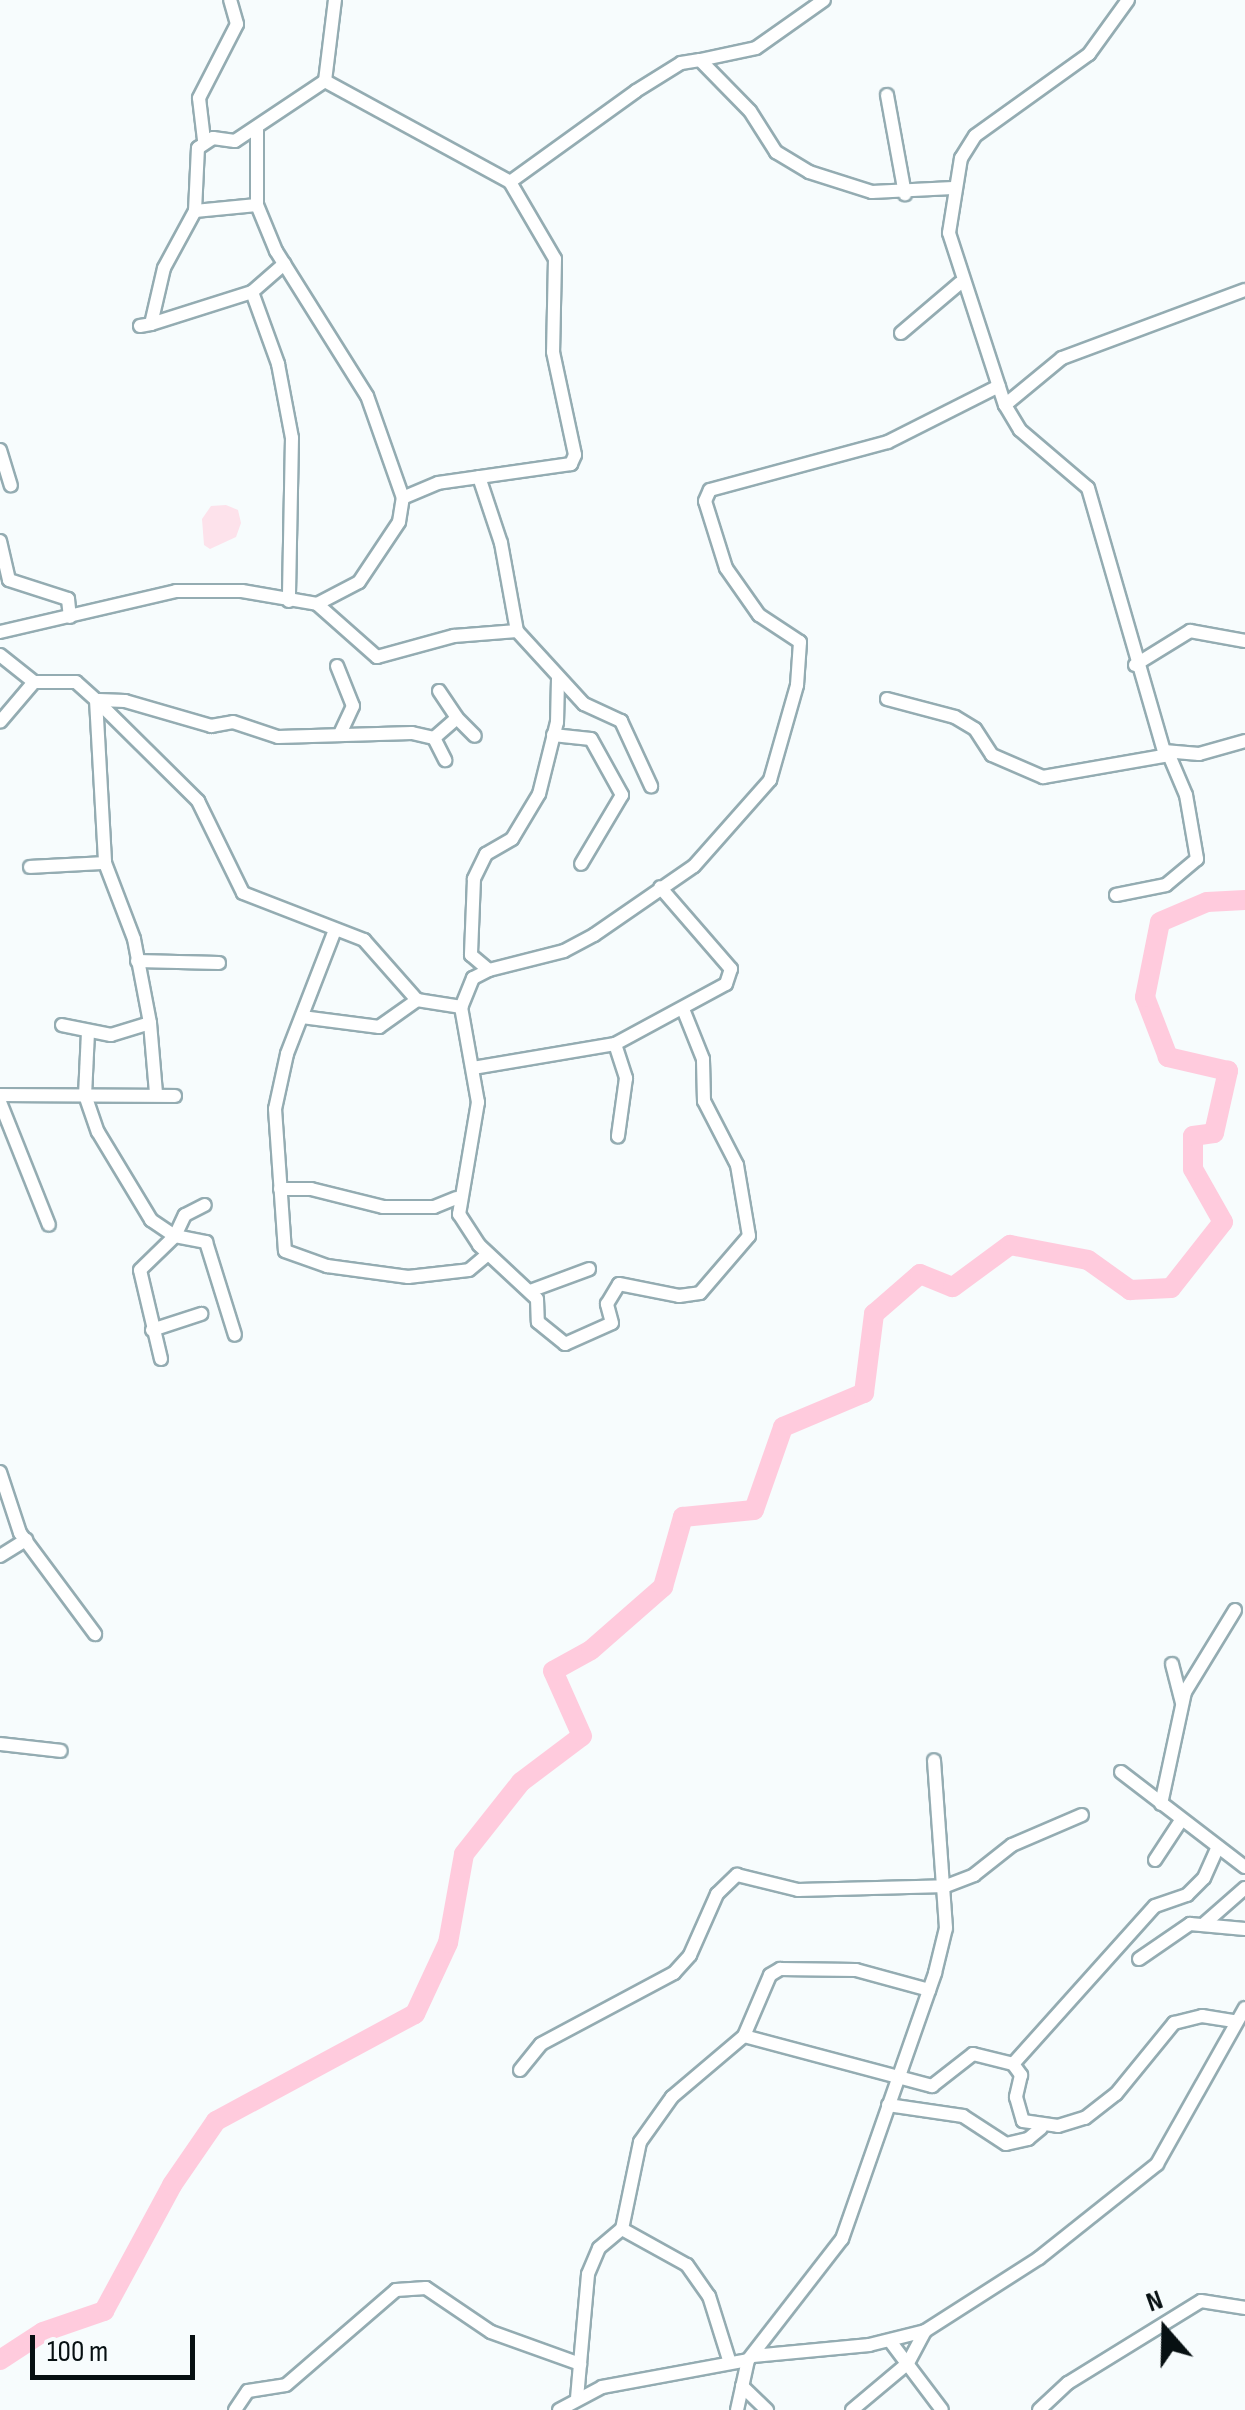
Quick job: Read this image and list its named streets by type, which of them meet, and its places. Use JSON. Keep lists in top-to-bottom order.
{
  "scale_bar": "100 m",
  "north": "top"
}
